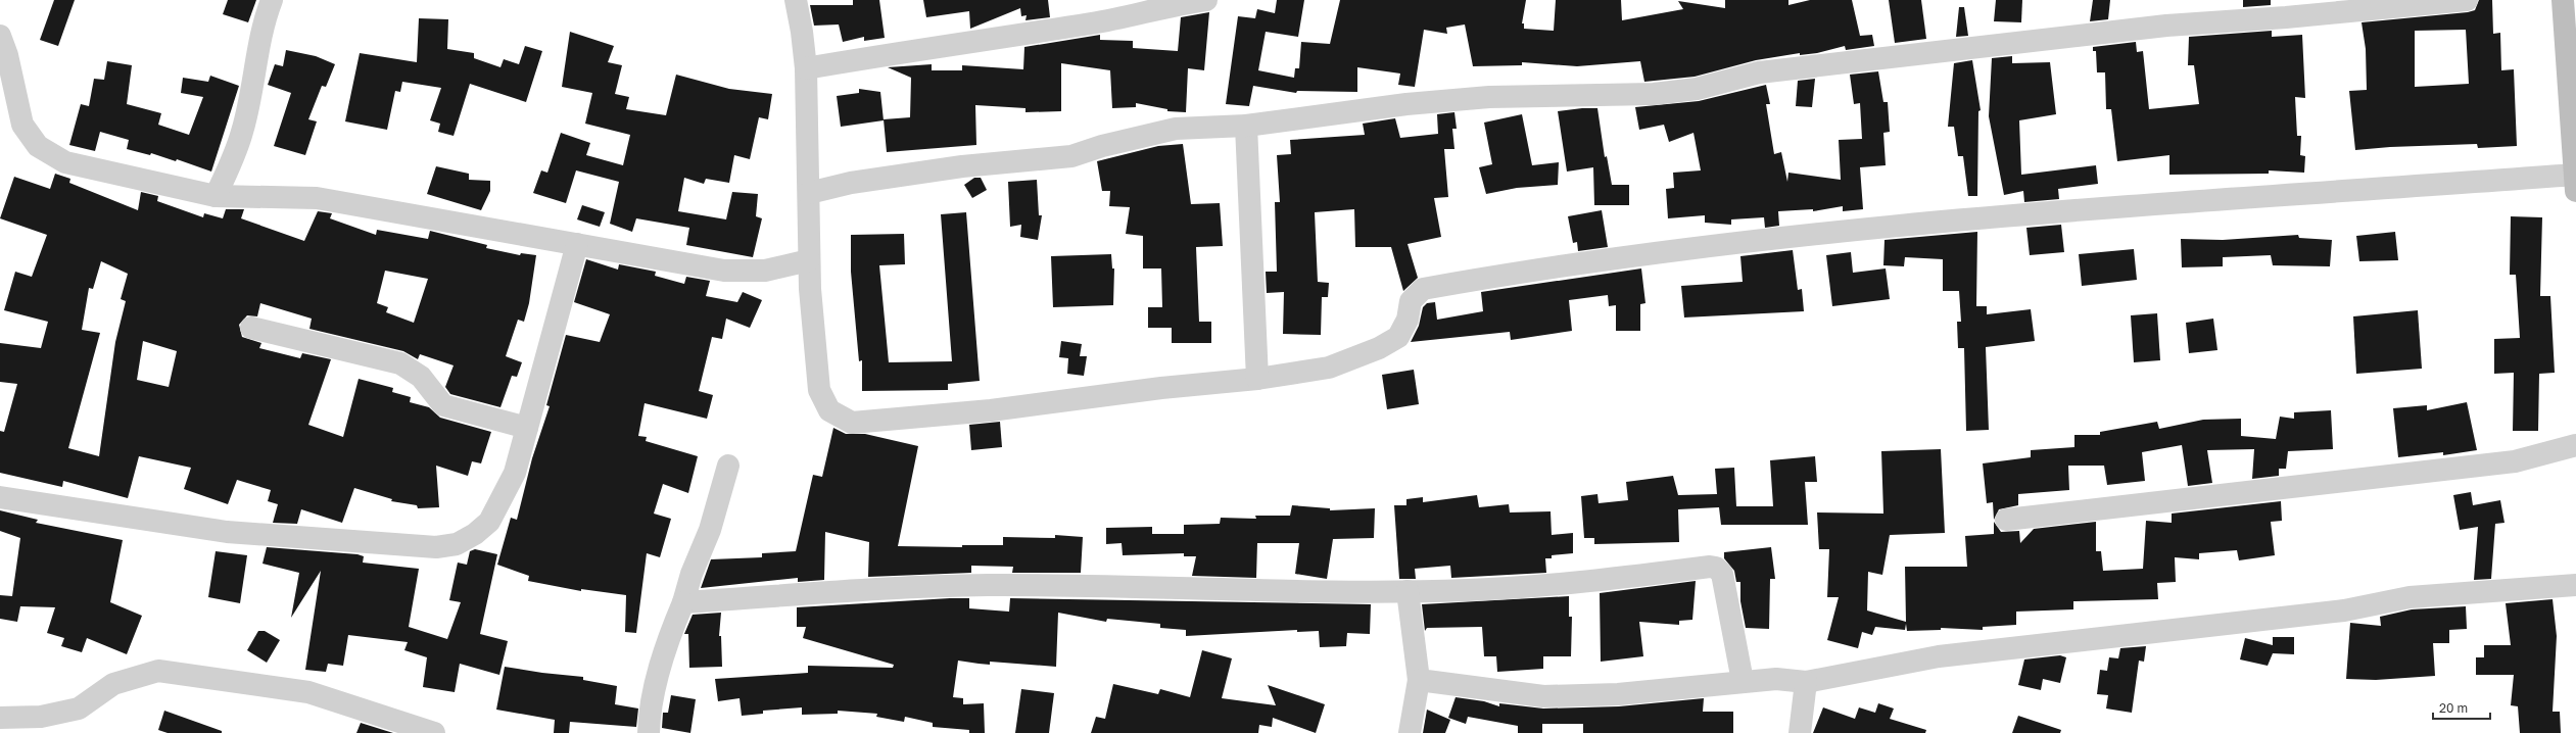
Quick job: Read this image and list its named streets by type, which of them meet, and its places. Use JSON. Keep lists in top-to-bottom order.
{
  "scale_bar": "20 m"
}
